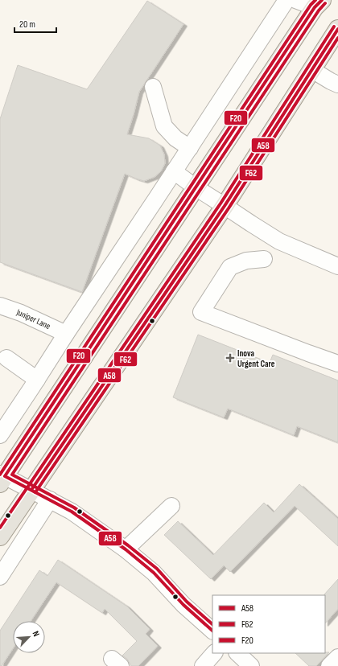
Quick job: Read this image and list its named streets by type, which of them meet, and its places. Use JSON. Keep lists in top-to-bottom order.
{
  "streets": {
    "street": ["Juniper Lane"]
  },
  "places": {
    "health": ["Inova Urgent Care"]
  },
  "lines": ["transit line A58", "transit line F20", "transit line F62"],
  "legend": ["A58", "F62", "F20"],
  "scale_bar": "20 m",
  "north": "top right"
}
